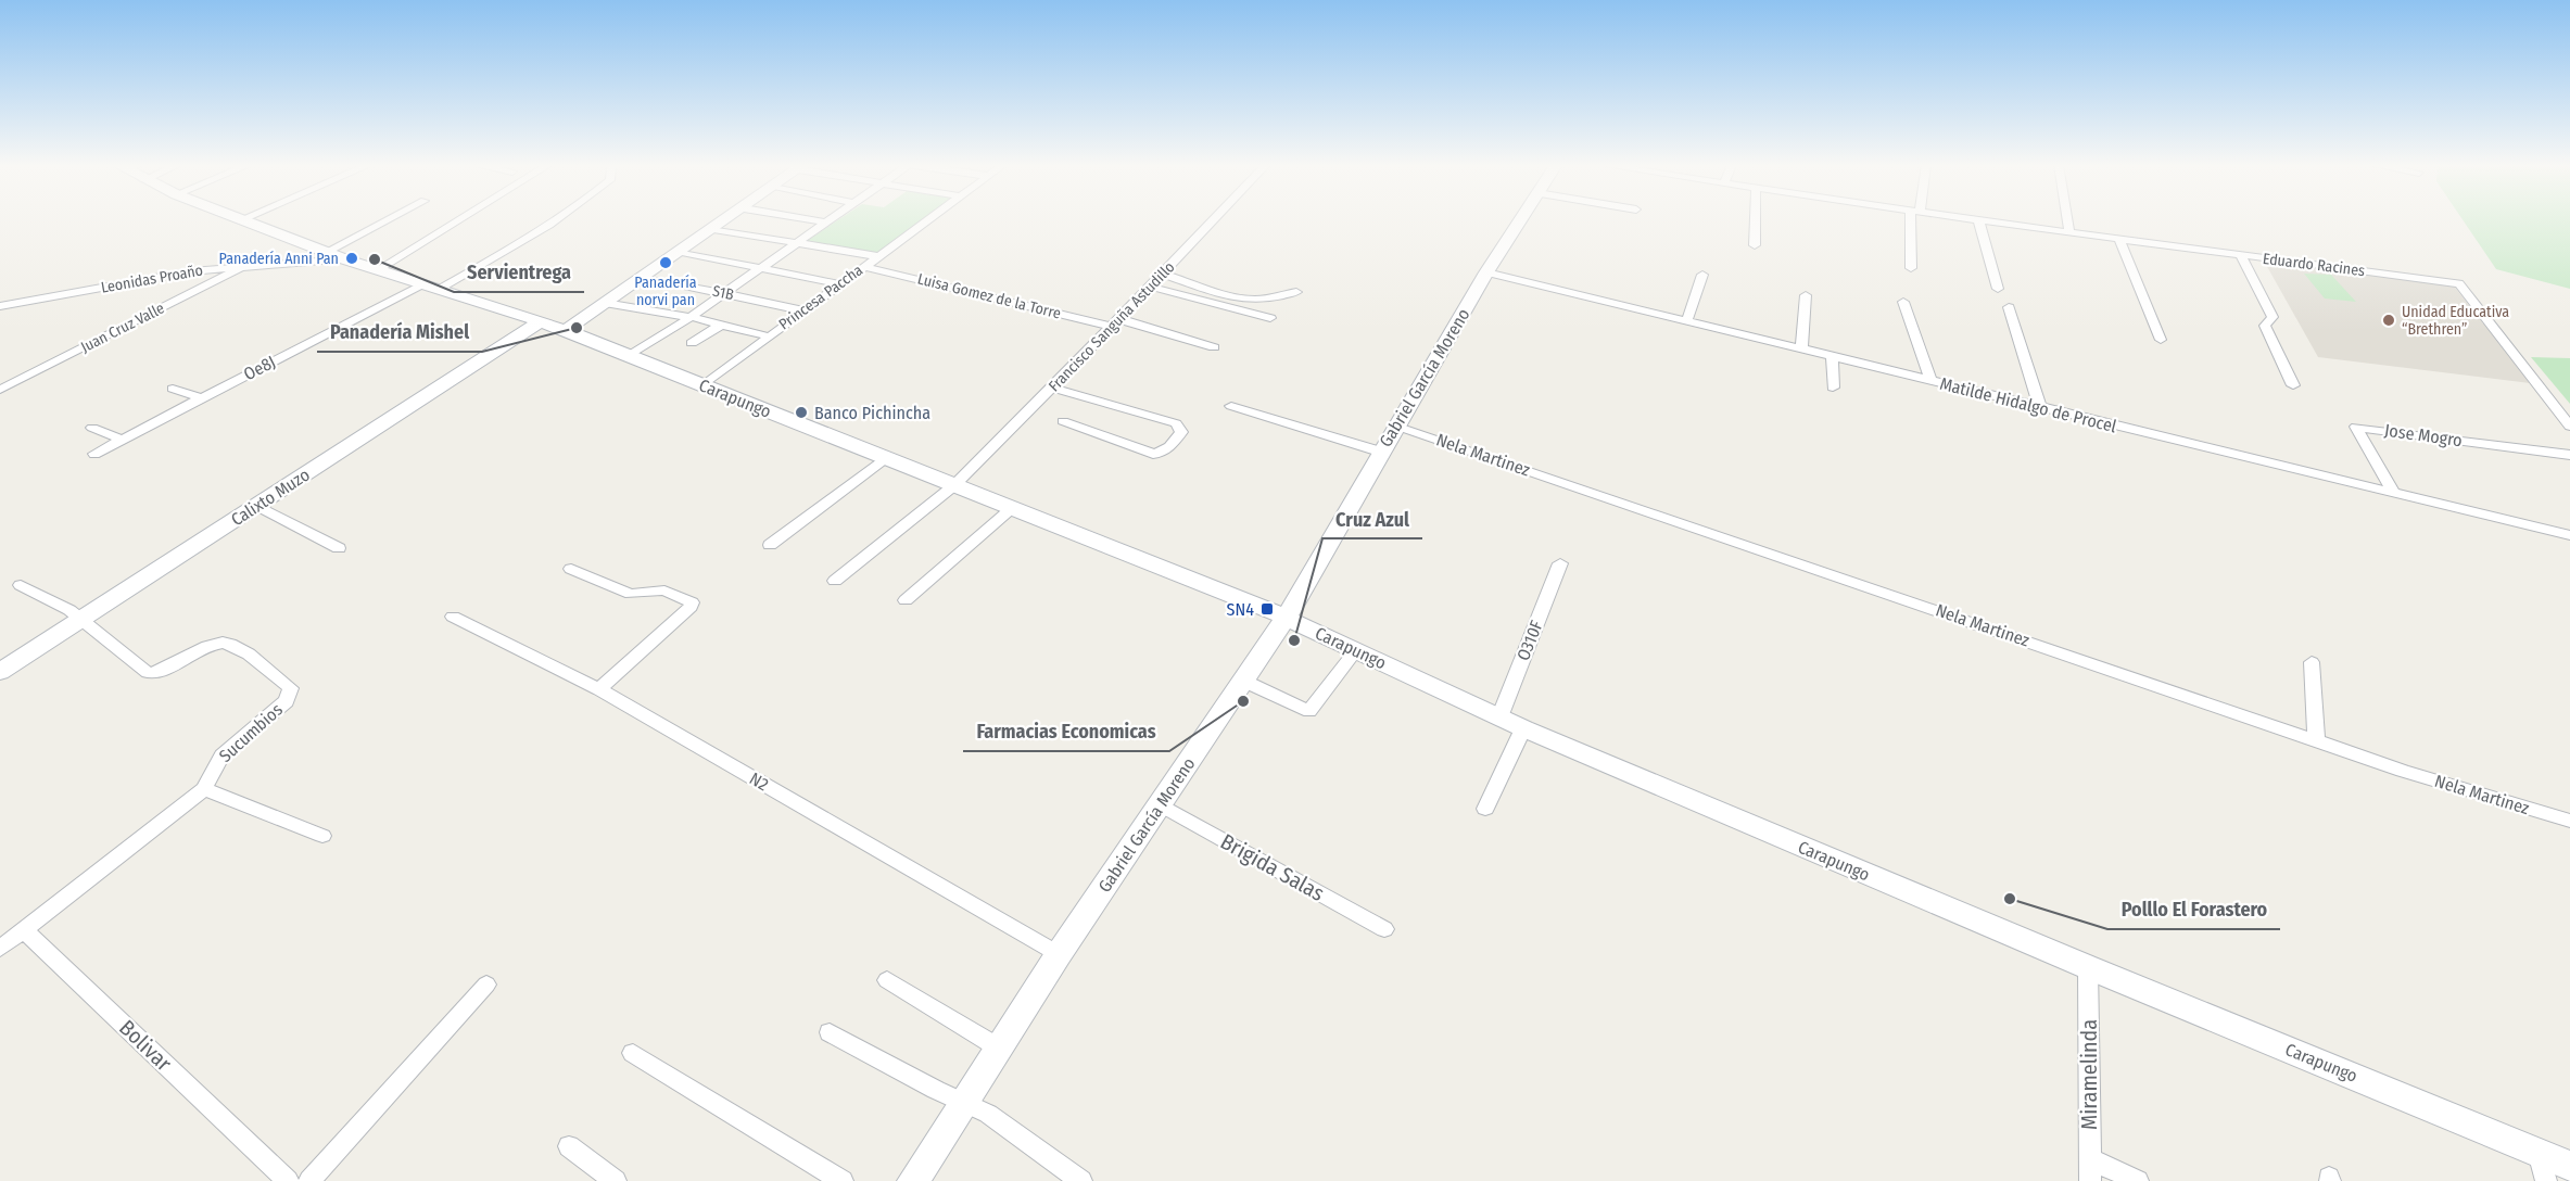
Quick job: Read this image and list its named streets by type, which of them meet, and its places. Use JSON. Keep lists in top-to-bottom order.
{
  "streets": {
    "street": [
      "Eduardo Racines",
      "Leonidas Proaño",
      "S1B",
      "Luisa Gomez de la Torre",
      "Princesa Paccha",
      "Francisco Sanguña Astudillo",
      "Juan Cruz Valle",
      "Oe8J",
      "Gabriel García Moreno",
      "Carapungo",
      "Matilde Hidalgo de Procel",
      "Jose Mogro",
      "Nela Martinez",
      "Calixto Muzo",
      "O310F",
      "Sucumbios",
      "N2",
      "Brigida Salas",
      "Bolivar",
      "Miramelinda"
    ]
  },
  "crossings": [
    ["Leonidas Proaño", "Juan Cruz Valle"],
    ["Leonidas Proaño", "Carapungo"],
    ["S1B", "Princesa Paccha"],
    ["Luisa Gomez de la Torre", "Princesa Paccha"],
    ["Luisa Gomez de la Torre", "Francisco Sanguña Astudillo"],
    ["Princesa Paccha", "Carapungo"],
    ["Francisco Sanguña Astudillo", "Carapungo"],
    ["Oe8J", "Carapungo"],
    ["Gabriel García Moreno", "Carapungo"],
    ["Gabriel García Moreno", "Matilde Hidalgo de Procel"],
    ["Gabriel García Moreno", "Nela Martinez"],
    ["Gabriel García Moreno", "N2"],
    ["Gabriel García Moreno", "Brigida Salas"],
    ["Carapungo", "Calixto Muzo"],
    ["Carapungo", "O310F"],
    ["Carapungo", "Miramelinda"],
    ["Matilde Hidalgo de Procel", "Jose Mogro"],
    ["Calixto Muzo", "Sucumbios"],
    ["Sucumbios", "Bolivar"]
  ],
  "places": {
    "other": [
      "Panadería Anni Pan",
      "Servientrega",
      "Panadería norvi pan",
      "Unidad Educativa “Brethren”",
      "Panadería Mishel",
      "Banco Pichincha",
      "Cruz Azul",
      "Farmacias Economicas",
      "Polllo El Forastero"
    ],
    "transit": ["SN4"]
  }
}
